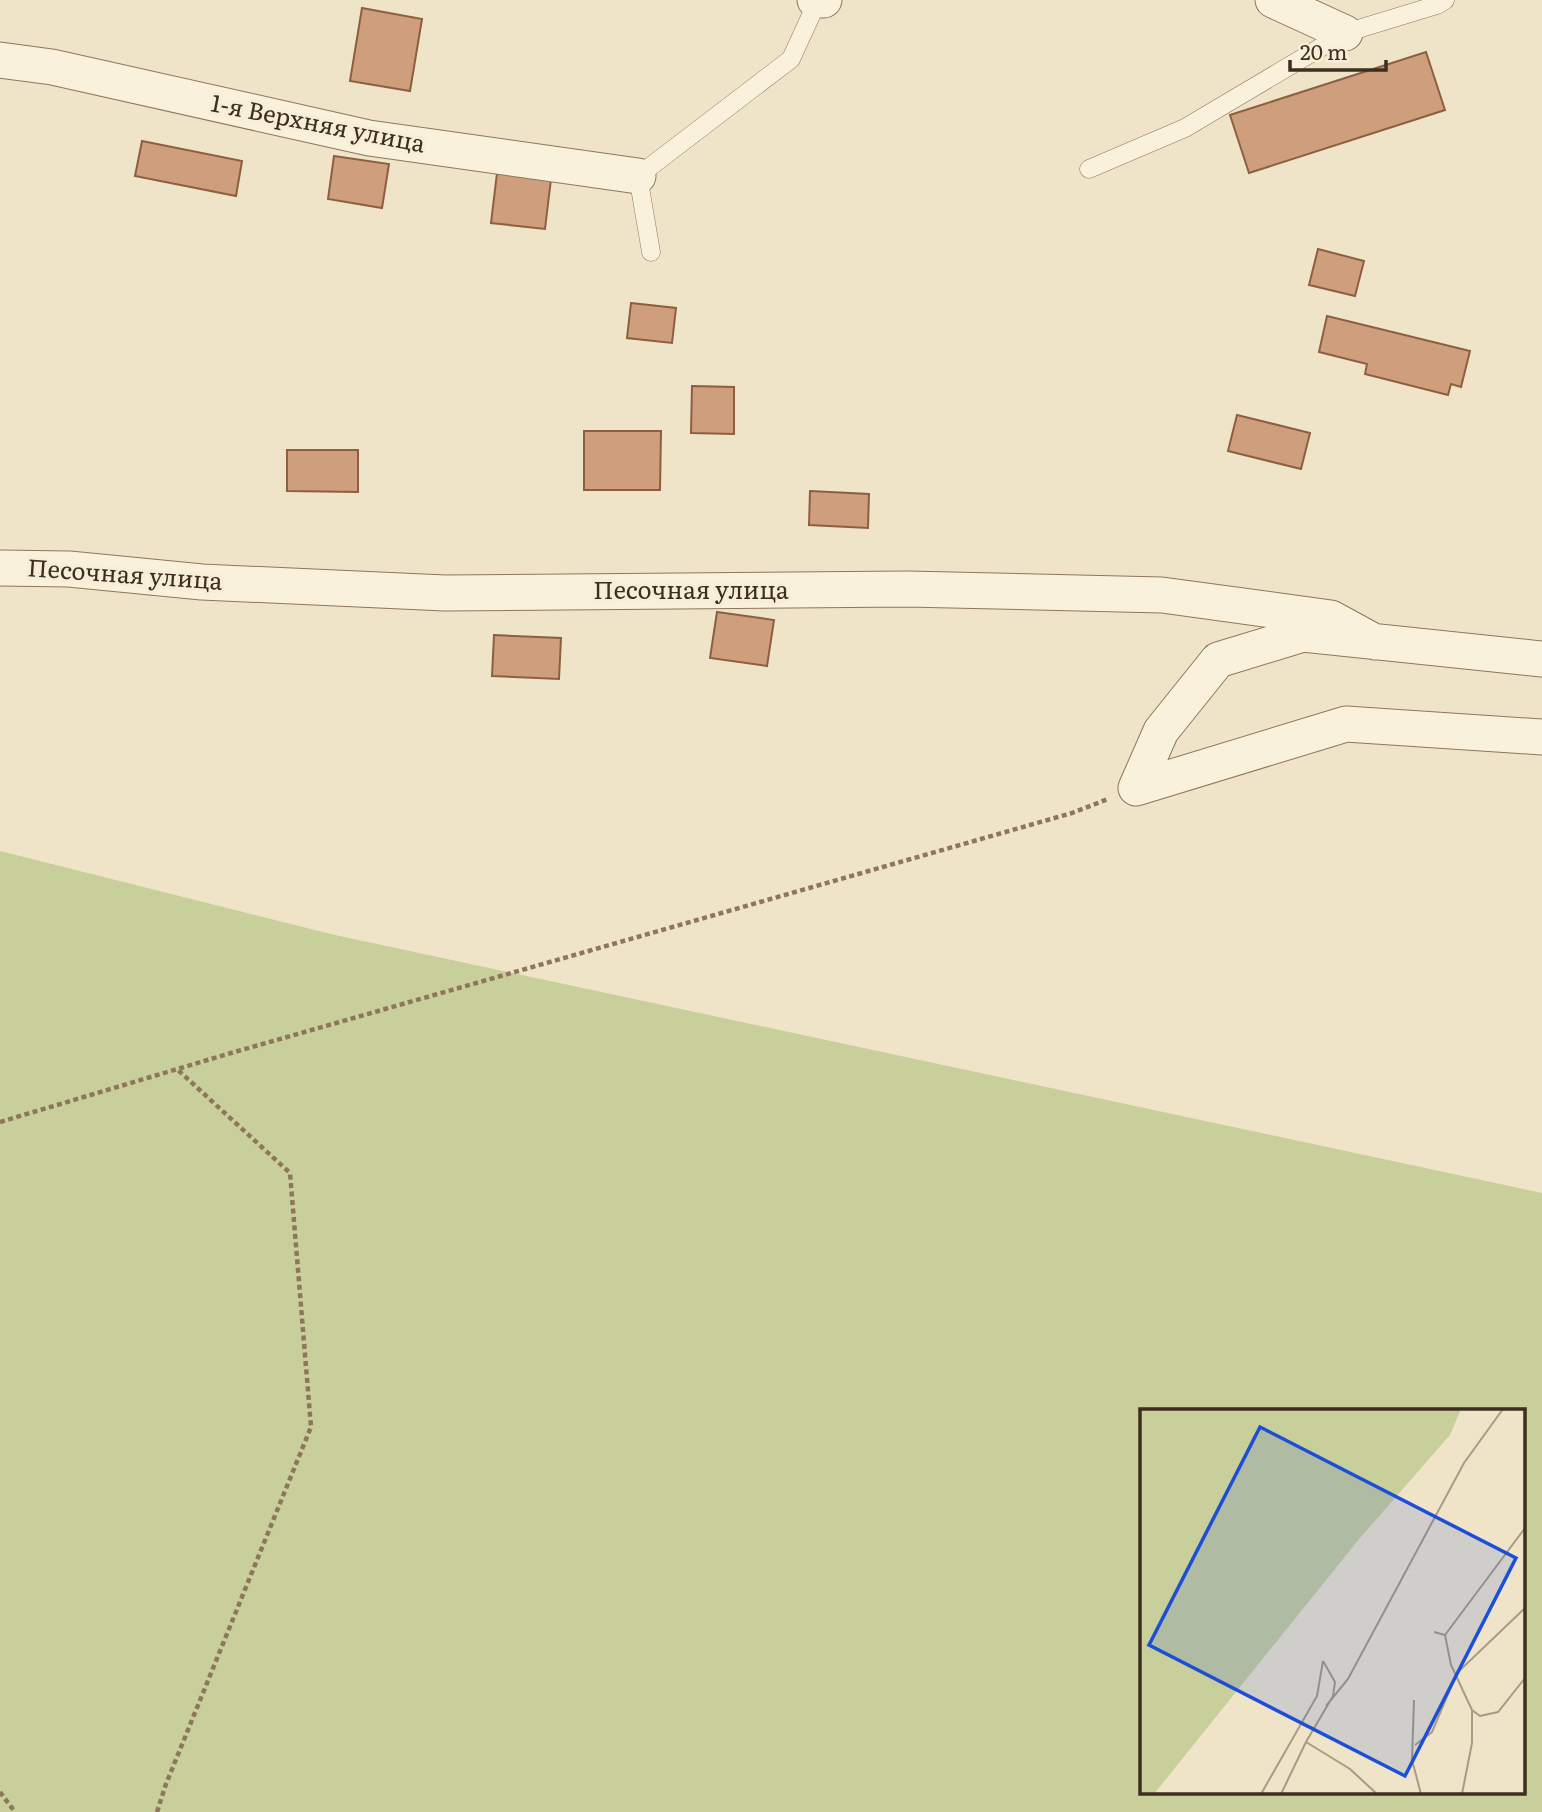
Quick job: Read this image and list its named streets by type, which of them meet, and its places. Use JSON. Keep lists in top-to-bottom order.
{
  "streets": {
    "street": ["1-я Верхняя улица", "Песочная улица"]
  },
  "scale_bar": "20 m"
}
